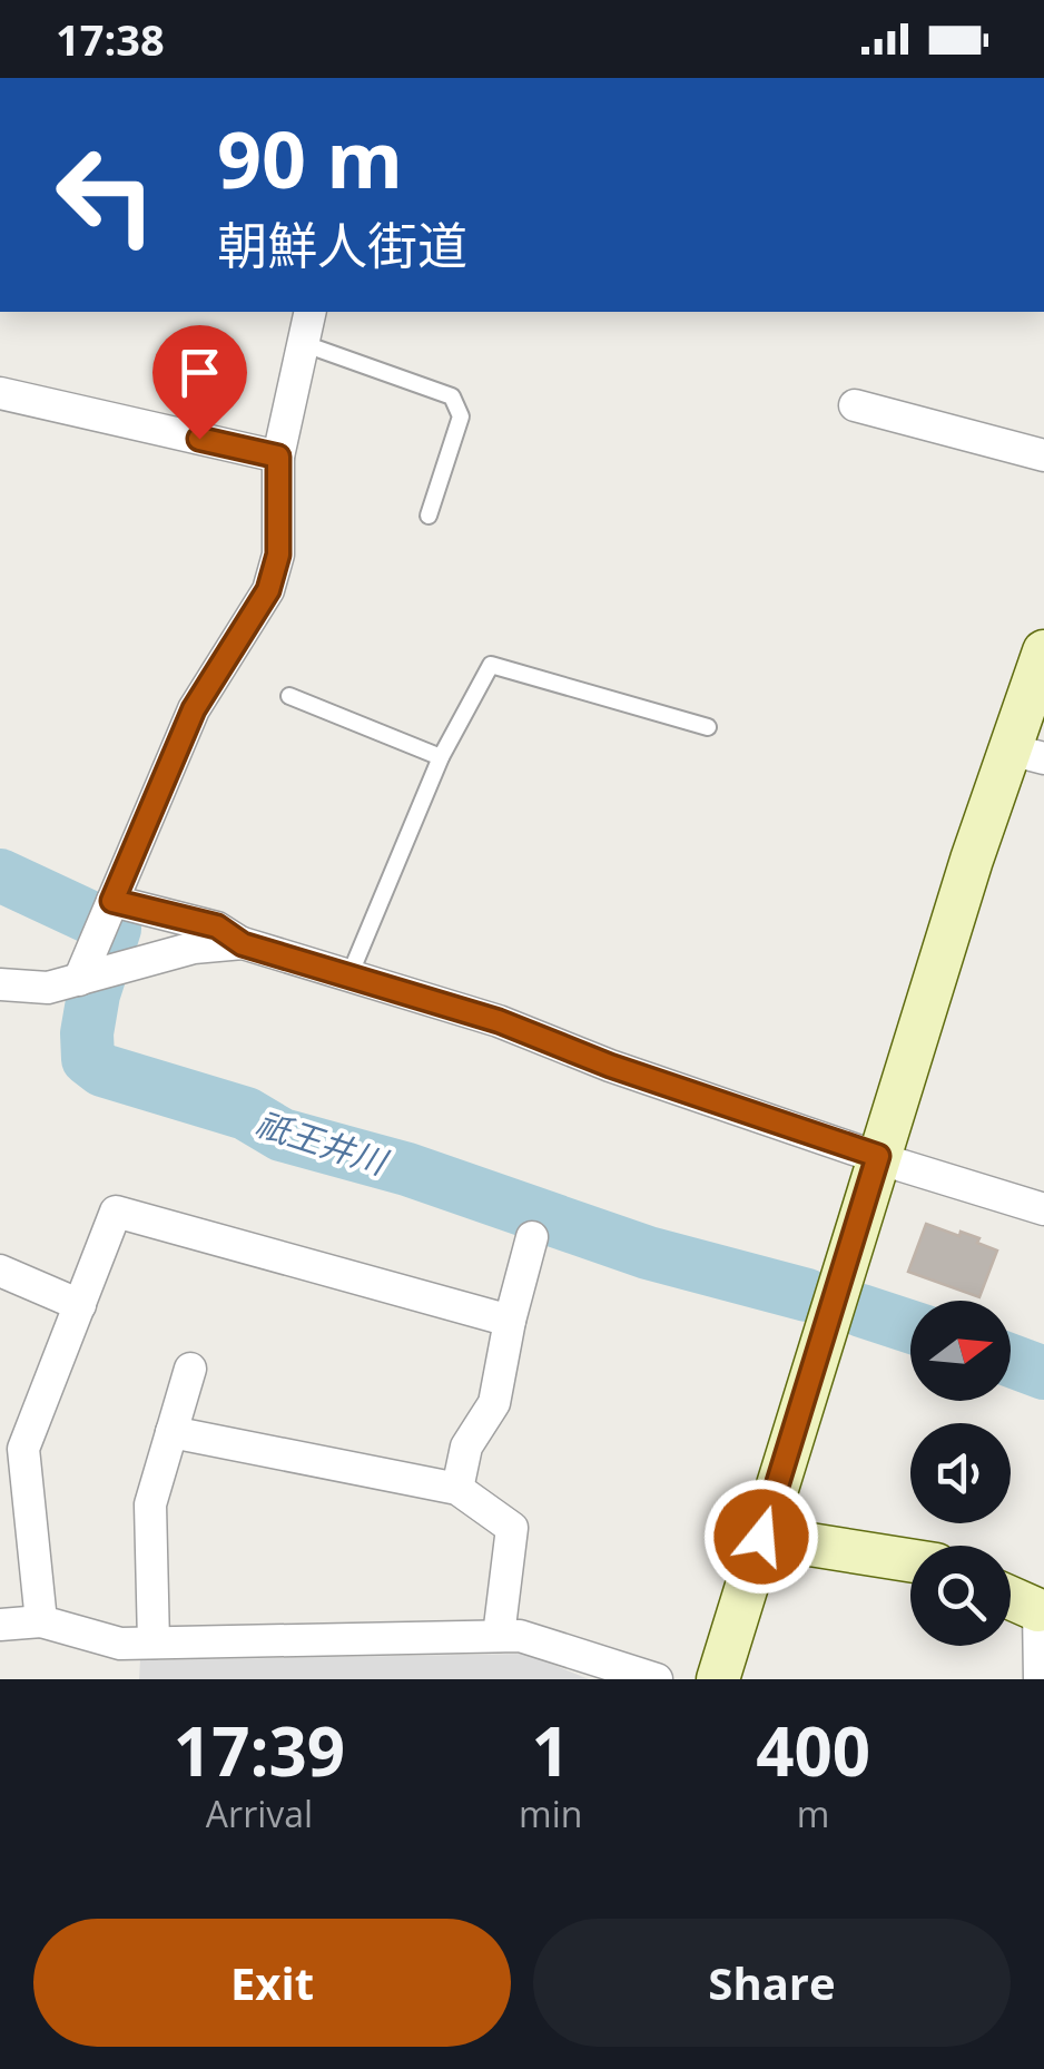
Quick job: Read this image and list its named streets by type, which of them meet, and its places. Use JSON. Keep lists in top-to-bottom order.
{
  "water": ["祇王井川"],
  "north": "right",
  "page": {
    "status": "17:38",
    "turn": ["90 m", "朝鮮人街道"],
    "eta": [
      "17:39",
      "Arrival",
      "1",
      "min",
      "400",
      "m"
    ],
    "buttons": ["Exit", "Share"]
  }
}
